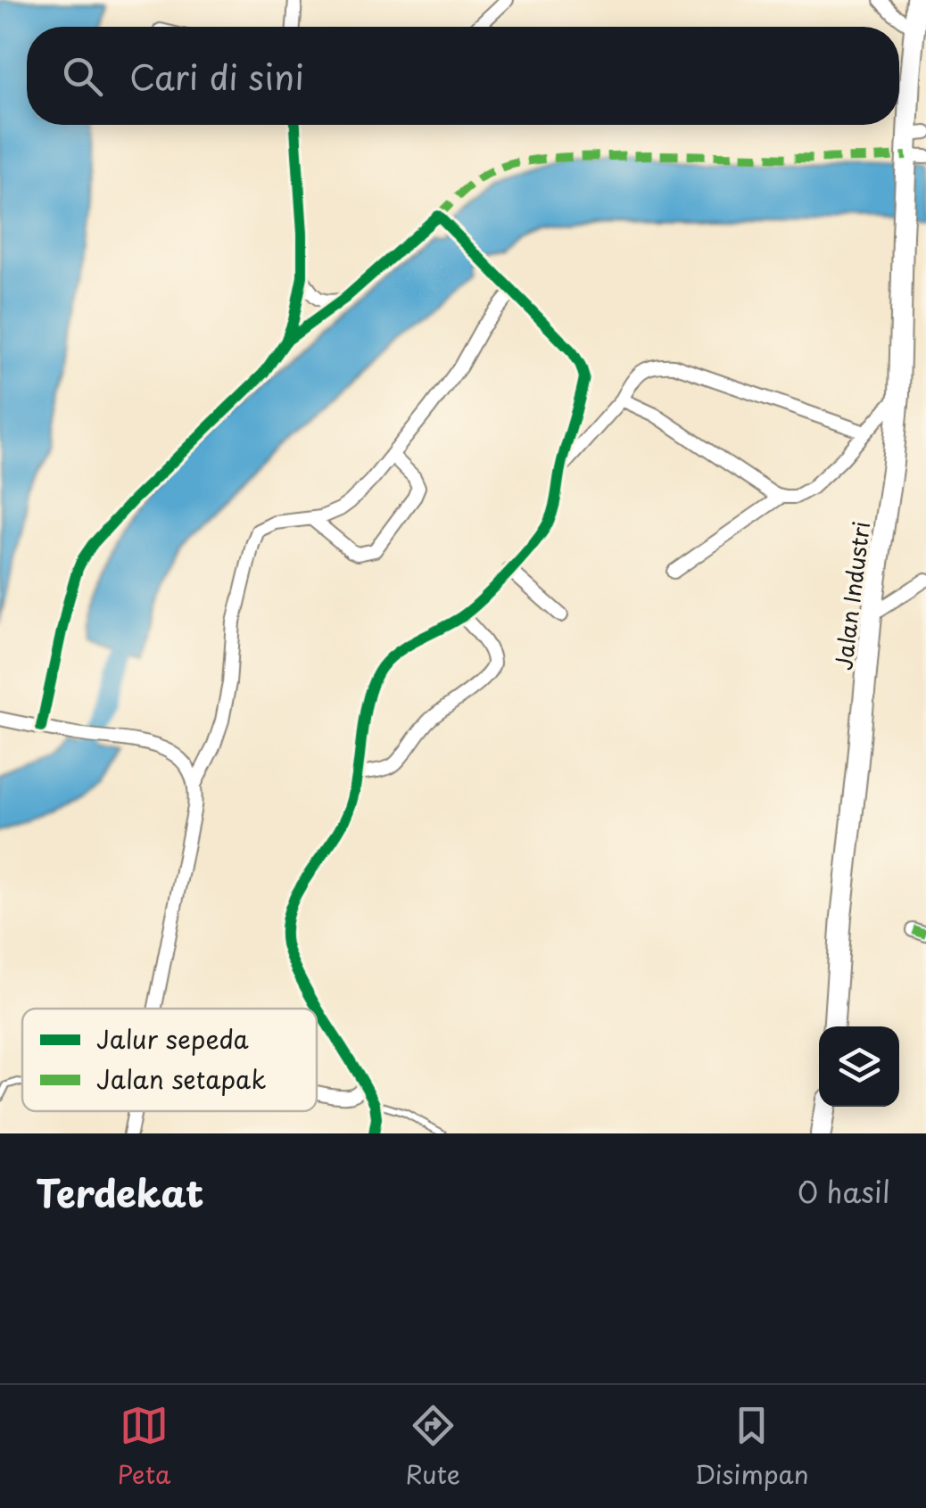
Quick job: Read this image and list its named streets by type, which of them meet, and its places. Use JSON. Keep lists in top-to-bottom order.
{
  "streets": {
    "main road": ["Jalan Industri"]
  },
  "legend": ["Jalur sepeda", "Jalan setapak"],
  "page": {
    "search": "Cari di sini",
    "heading": ["Terdekat", "0 hasil"],
    "nav": ["Peta", "Rute", "Disimpan"]
  }
}
